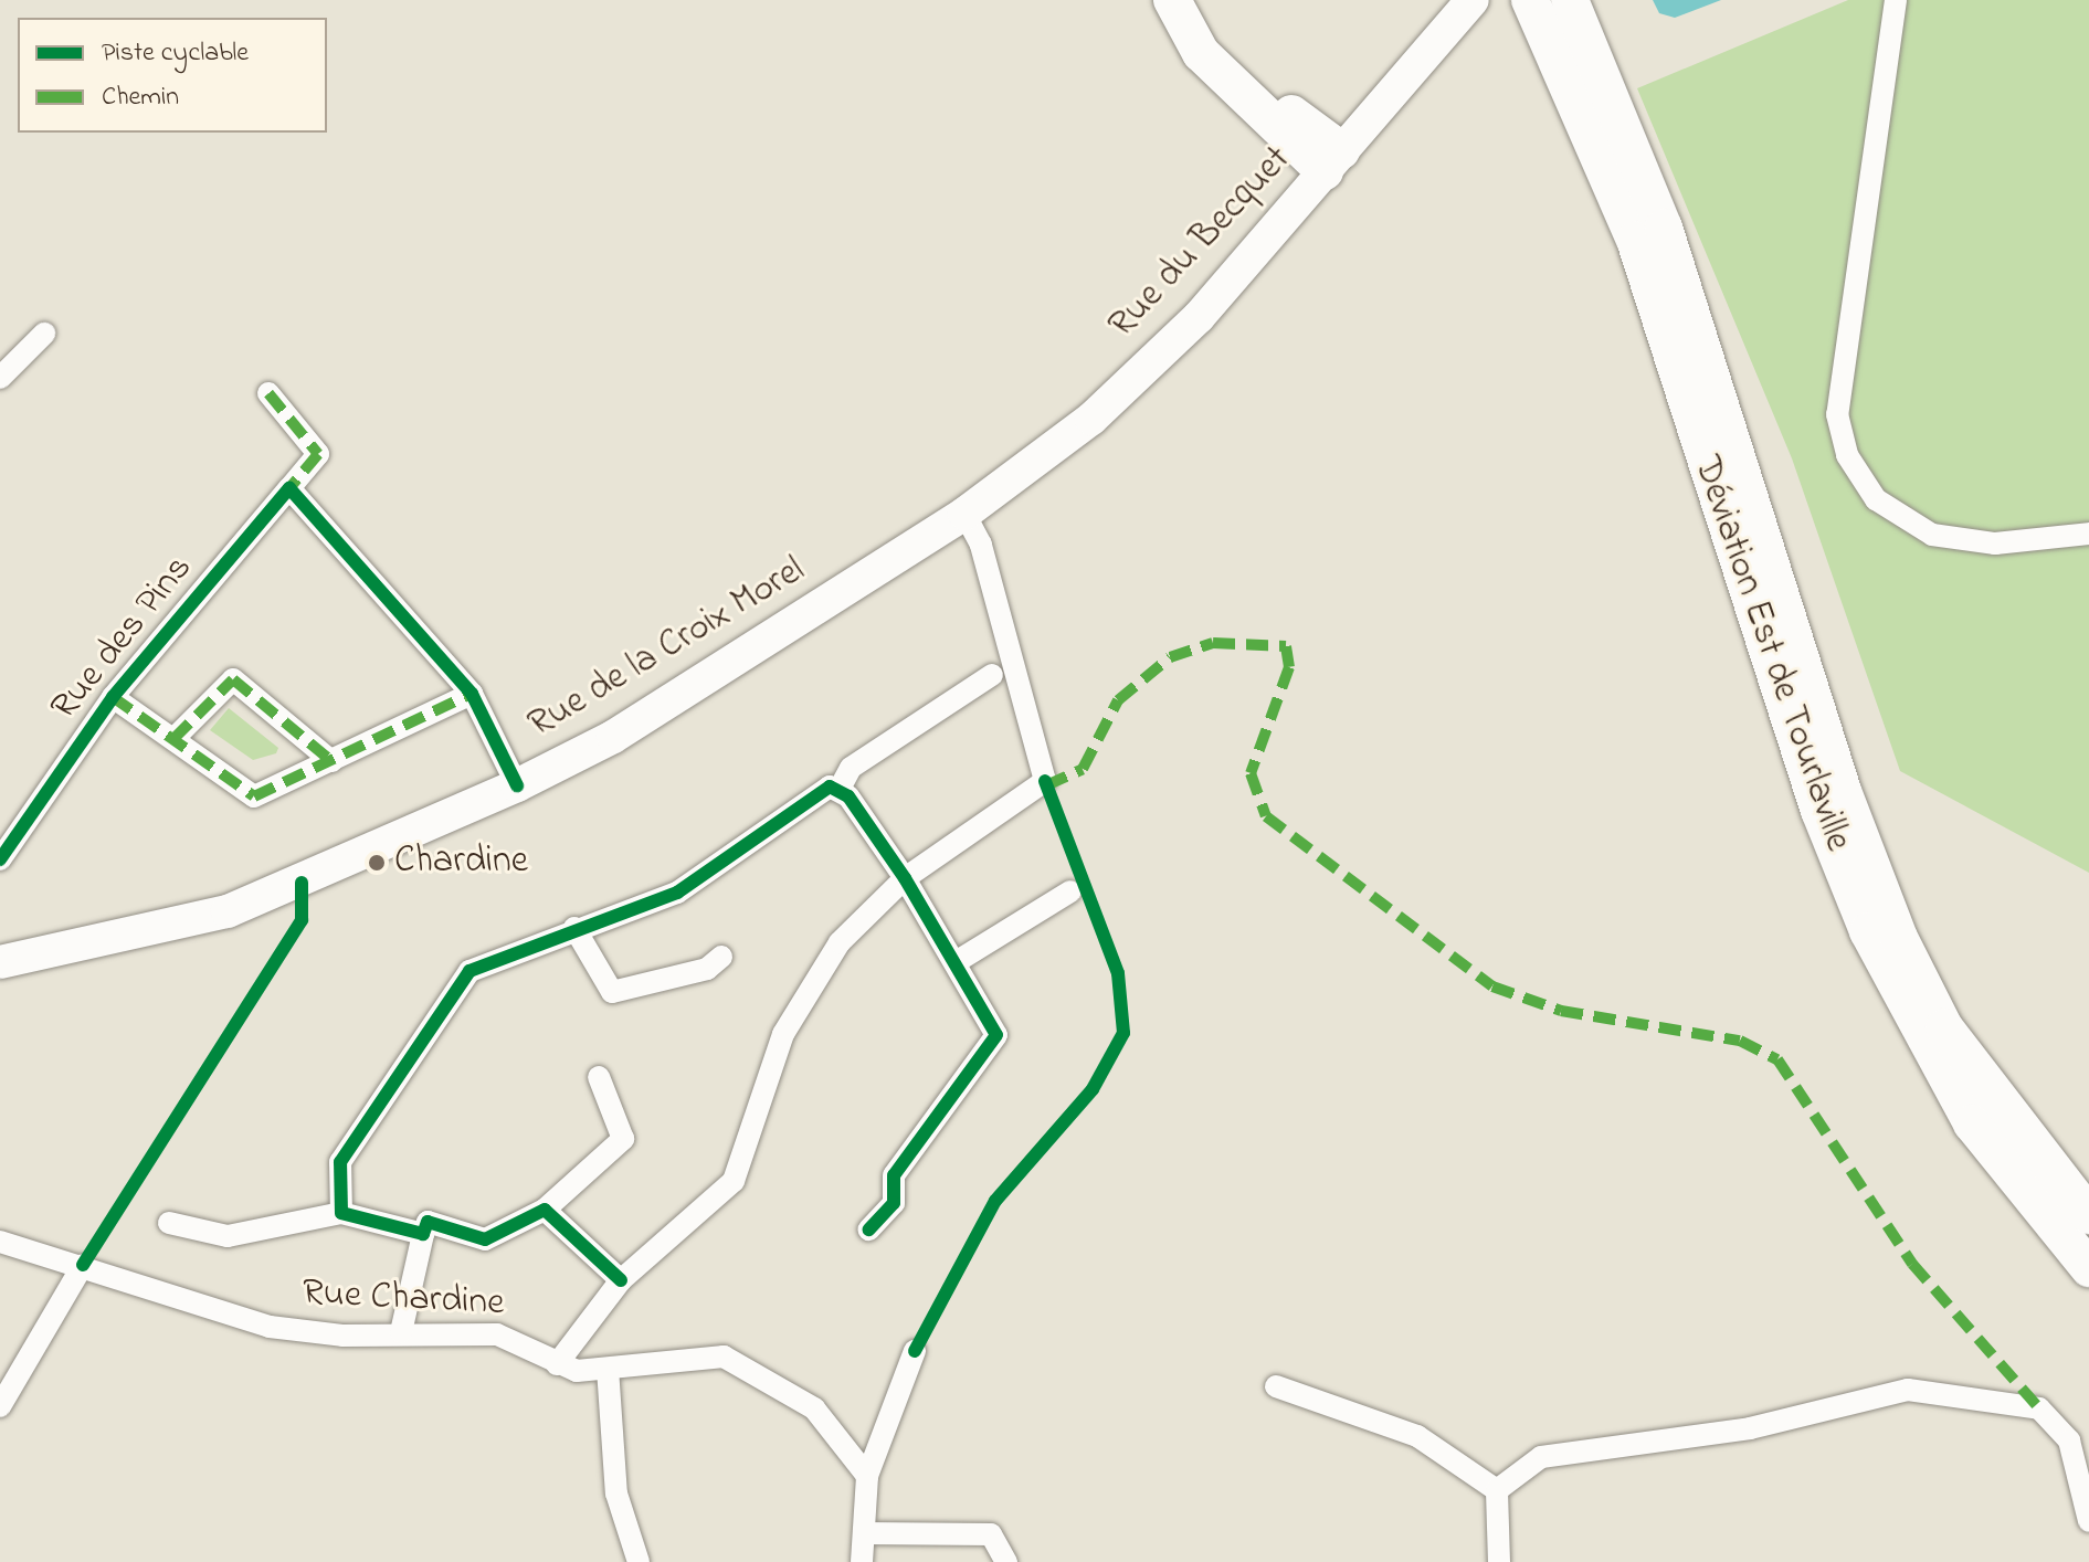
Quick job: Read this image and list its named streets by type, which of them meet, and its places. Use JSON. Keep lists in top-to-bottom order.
{
  "streets": {
    "highway": ["Déviation Est de Tourlaville"],
    "main road": ["Rue du Becquet", "Rue de la Croix Morel"],
    "street": ["Rue des Pins", "Rue Chardine"]
  },
  "crossings": [
    ["Rue du Becquet", "Rue de la Croix Morel"]
  ],
  "places": ["Chardine"],
  "legend": ["Piste cyclable", "Chemin"]
}
